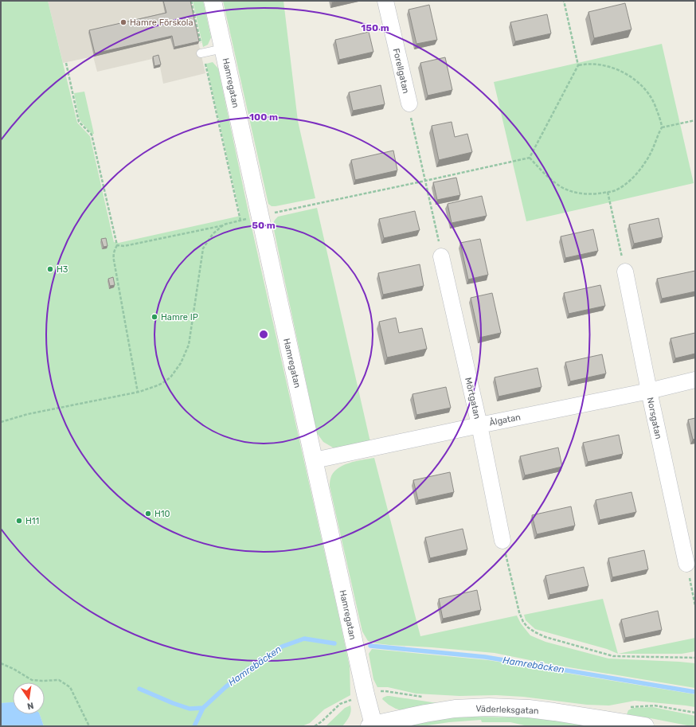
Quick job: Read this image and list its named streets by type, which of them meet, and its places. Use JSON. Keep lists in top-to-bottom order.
{
  "streets": {
    "street": [
      "Forellgatan",
      "Hamregatan",
      "Mörtgatan",
      "Norsgatan",
      "Ålgatan",
      "Väderleksgatan"
    ]
  },
  "crossings": [
    ["Hamregatan", "Ålgatan"],
    ["Hamregatan", "Väderleksgatan"],
    ["Mörtgatan", "Ålgatan"],
    ["Norsgatan", "Ålgatan"]
  ],
  "water": ["Hamrebäcken"],
  "places": [
    "Hamre Förskola",
    "H3",
    "Hamre IP",
    "H10",
    "H11"
  ],
  "north": "bottom",
  "rings": ["150 m", "100 m", "50 m"]
}
